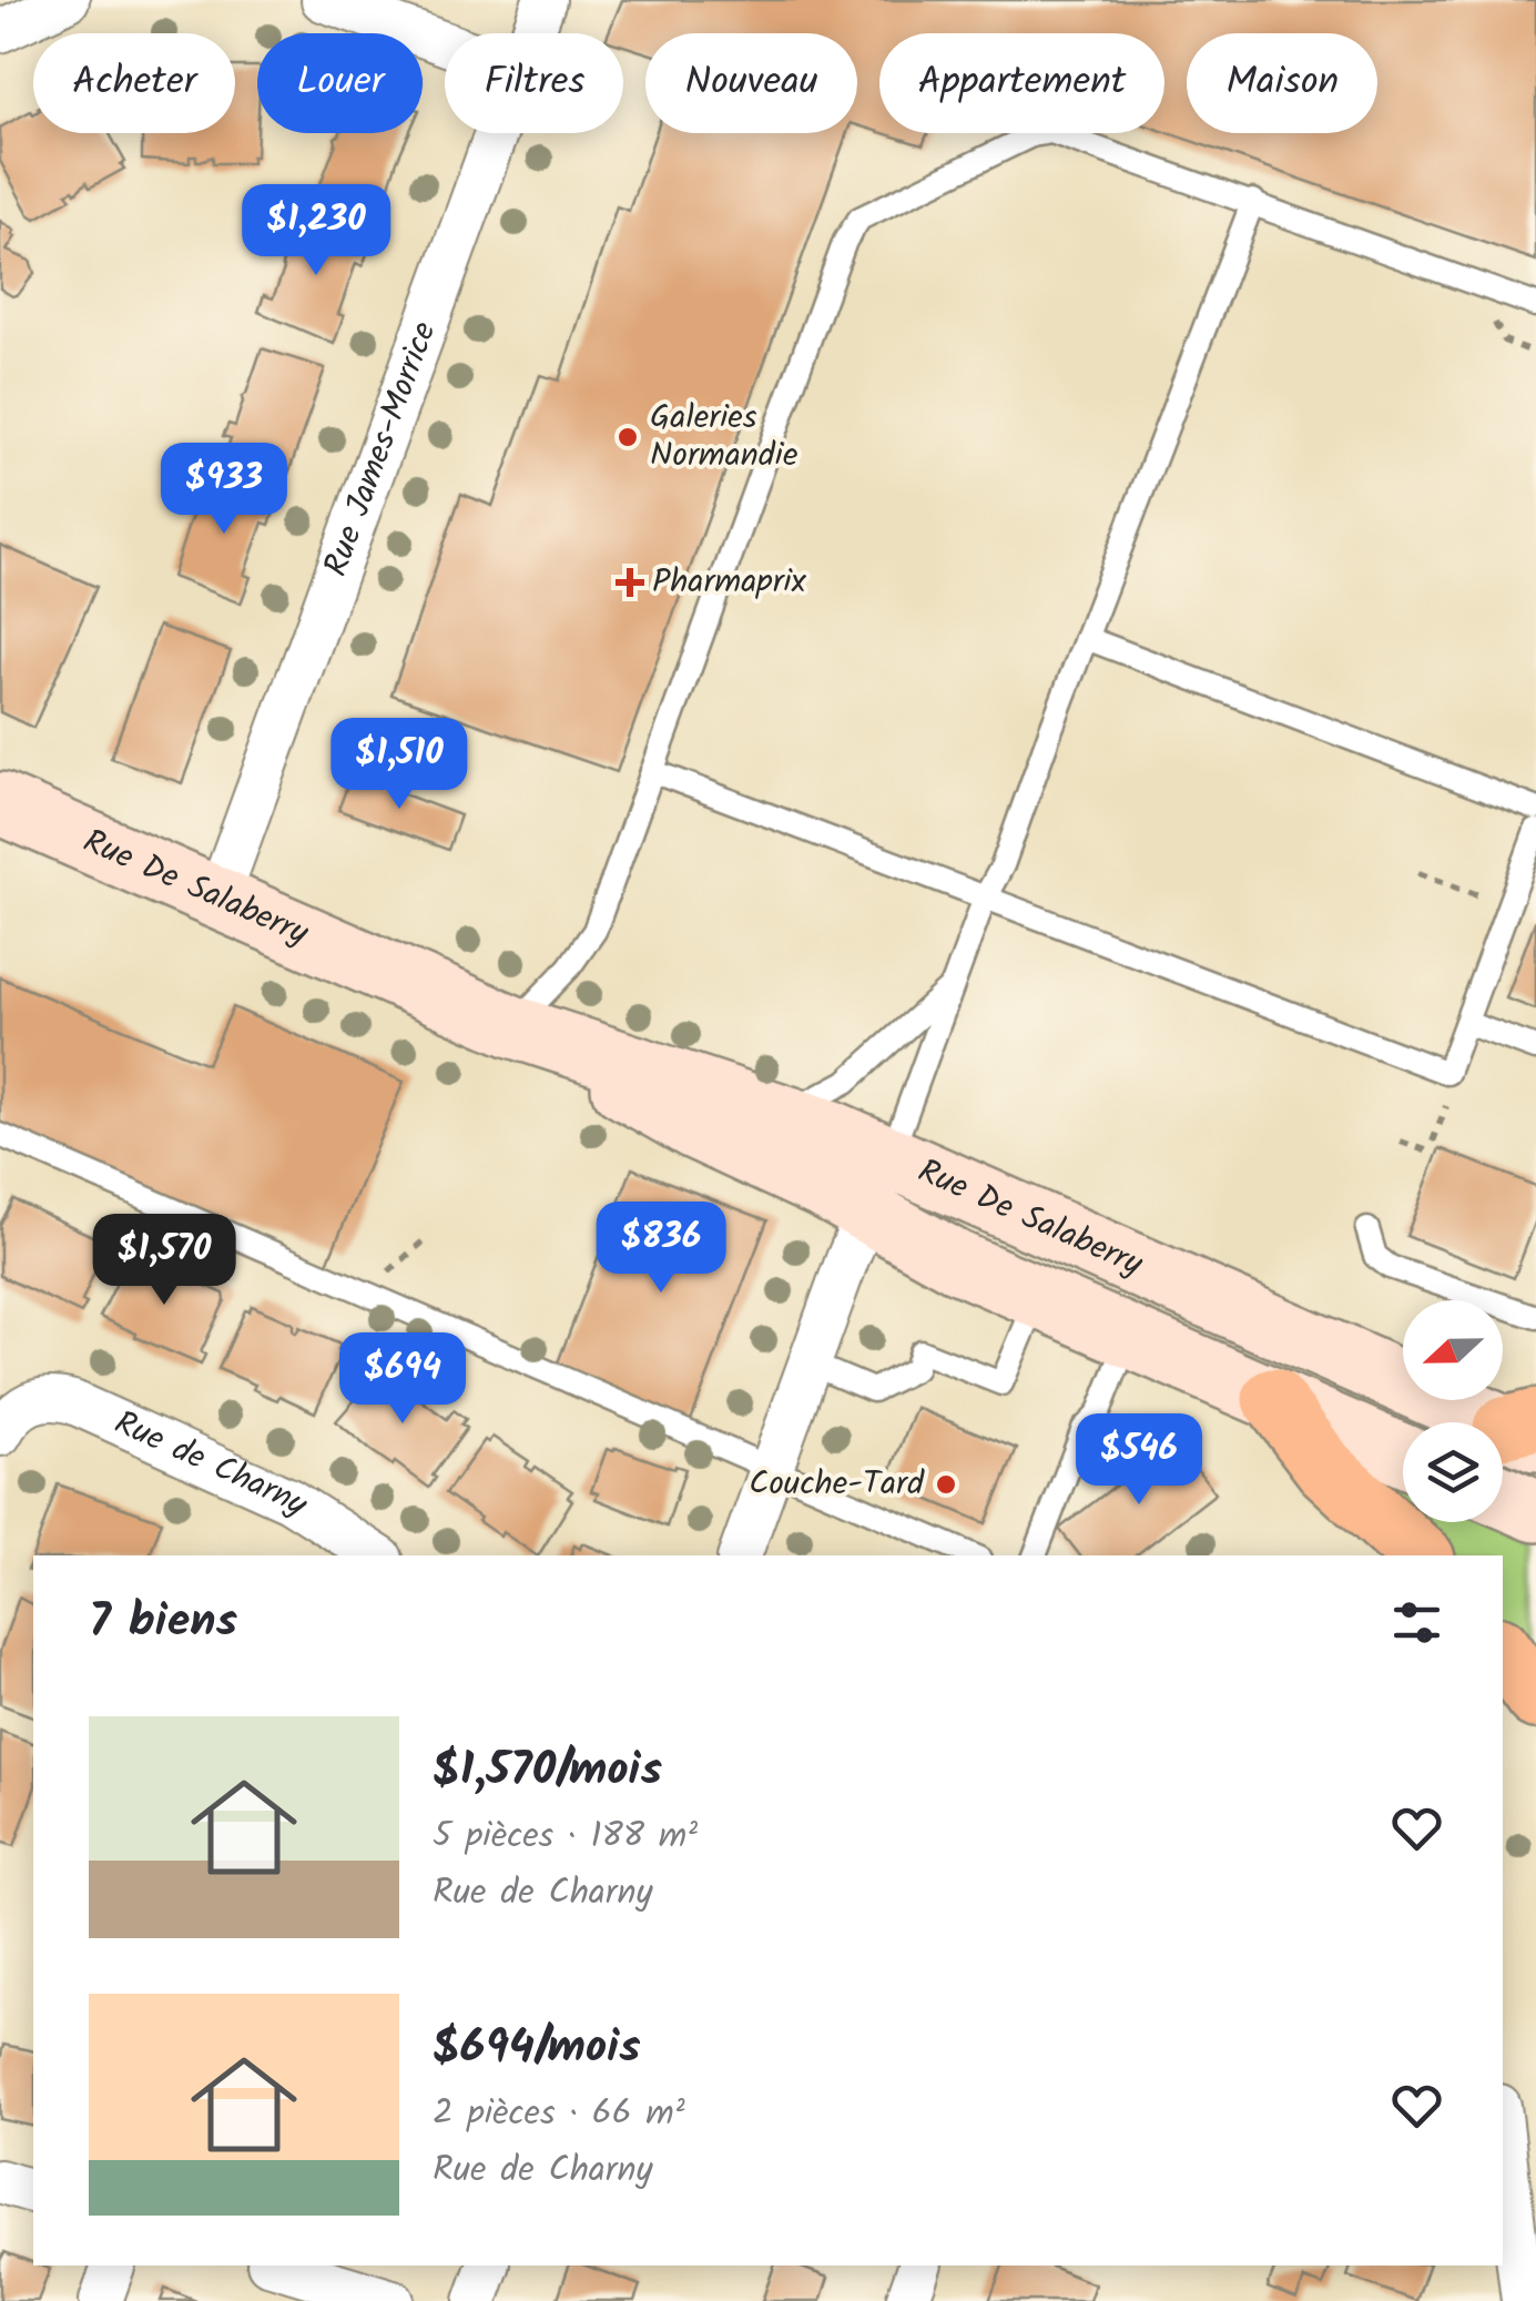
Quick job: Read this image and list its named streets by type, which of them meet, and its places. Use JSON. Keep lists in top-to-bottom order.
{
  "streets": {
    "main road": ["Rue De Salaberry"],
    "street": ["Rue James-Morrice", "Rue de Charny"]
  },
  "crossings": [
    ["Rue James-Morrice", "Rue De Salaberry"]
  ],
  "places": {
    "other": ["Galeries Normandie", "Couche-Tard"],
    "health": ["Pharmaprix"]
  },
  "north": "left",
  "page": {
    "chip": [
      "Acheter",
      "Louer",
      "Filtres",
      "Nouveau",
      "Appartement",
      "Maison"
    ],
    "price": [
      "$1,230",
      "$933",
      "$1,510",
      "$836",
      "$1,570",
      "$694",
      "$546"
    ],
    "heading": "7 biens",
    "list": [
      {
        "name": "$1,570/mois",
        "note": "5 pièces · 188 m² · Rue de Charny"
      },
      {
        "name": "$694/mois",
        "note": "2 pièces · 66 m² · Rue de Charny"
      }
    ]
  }
}
